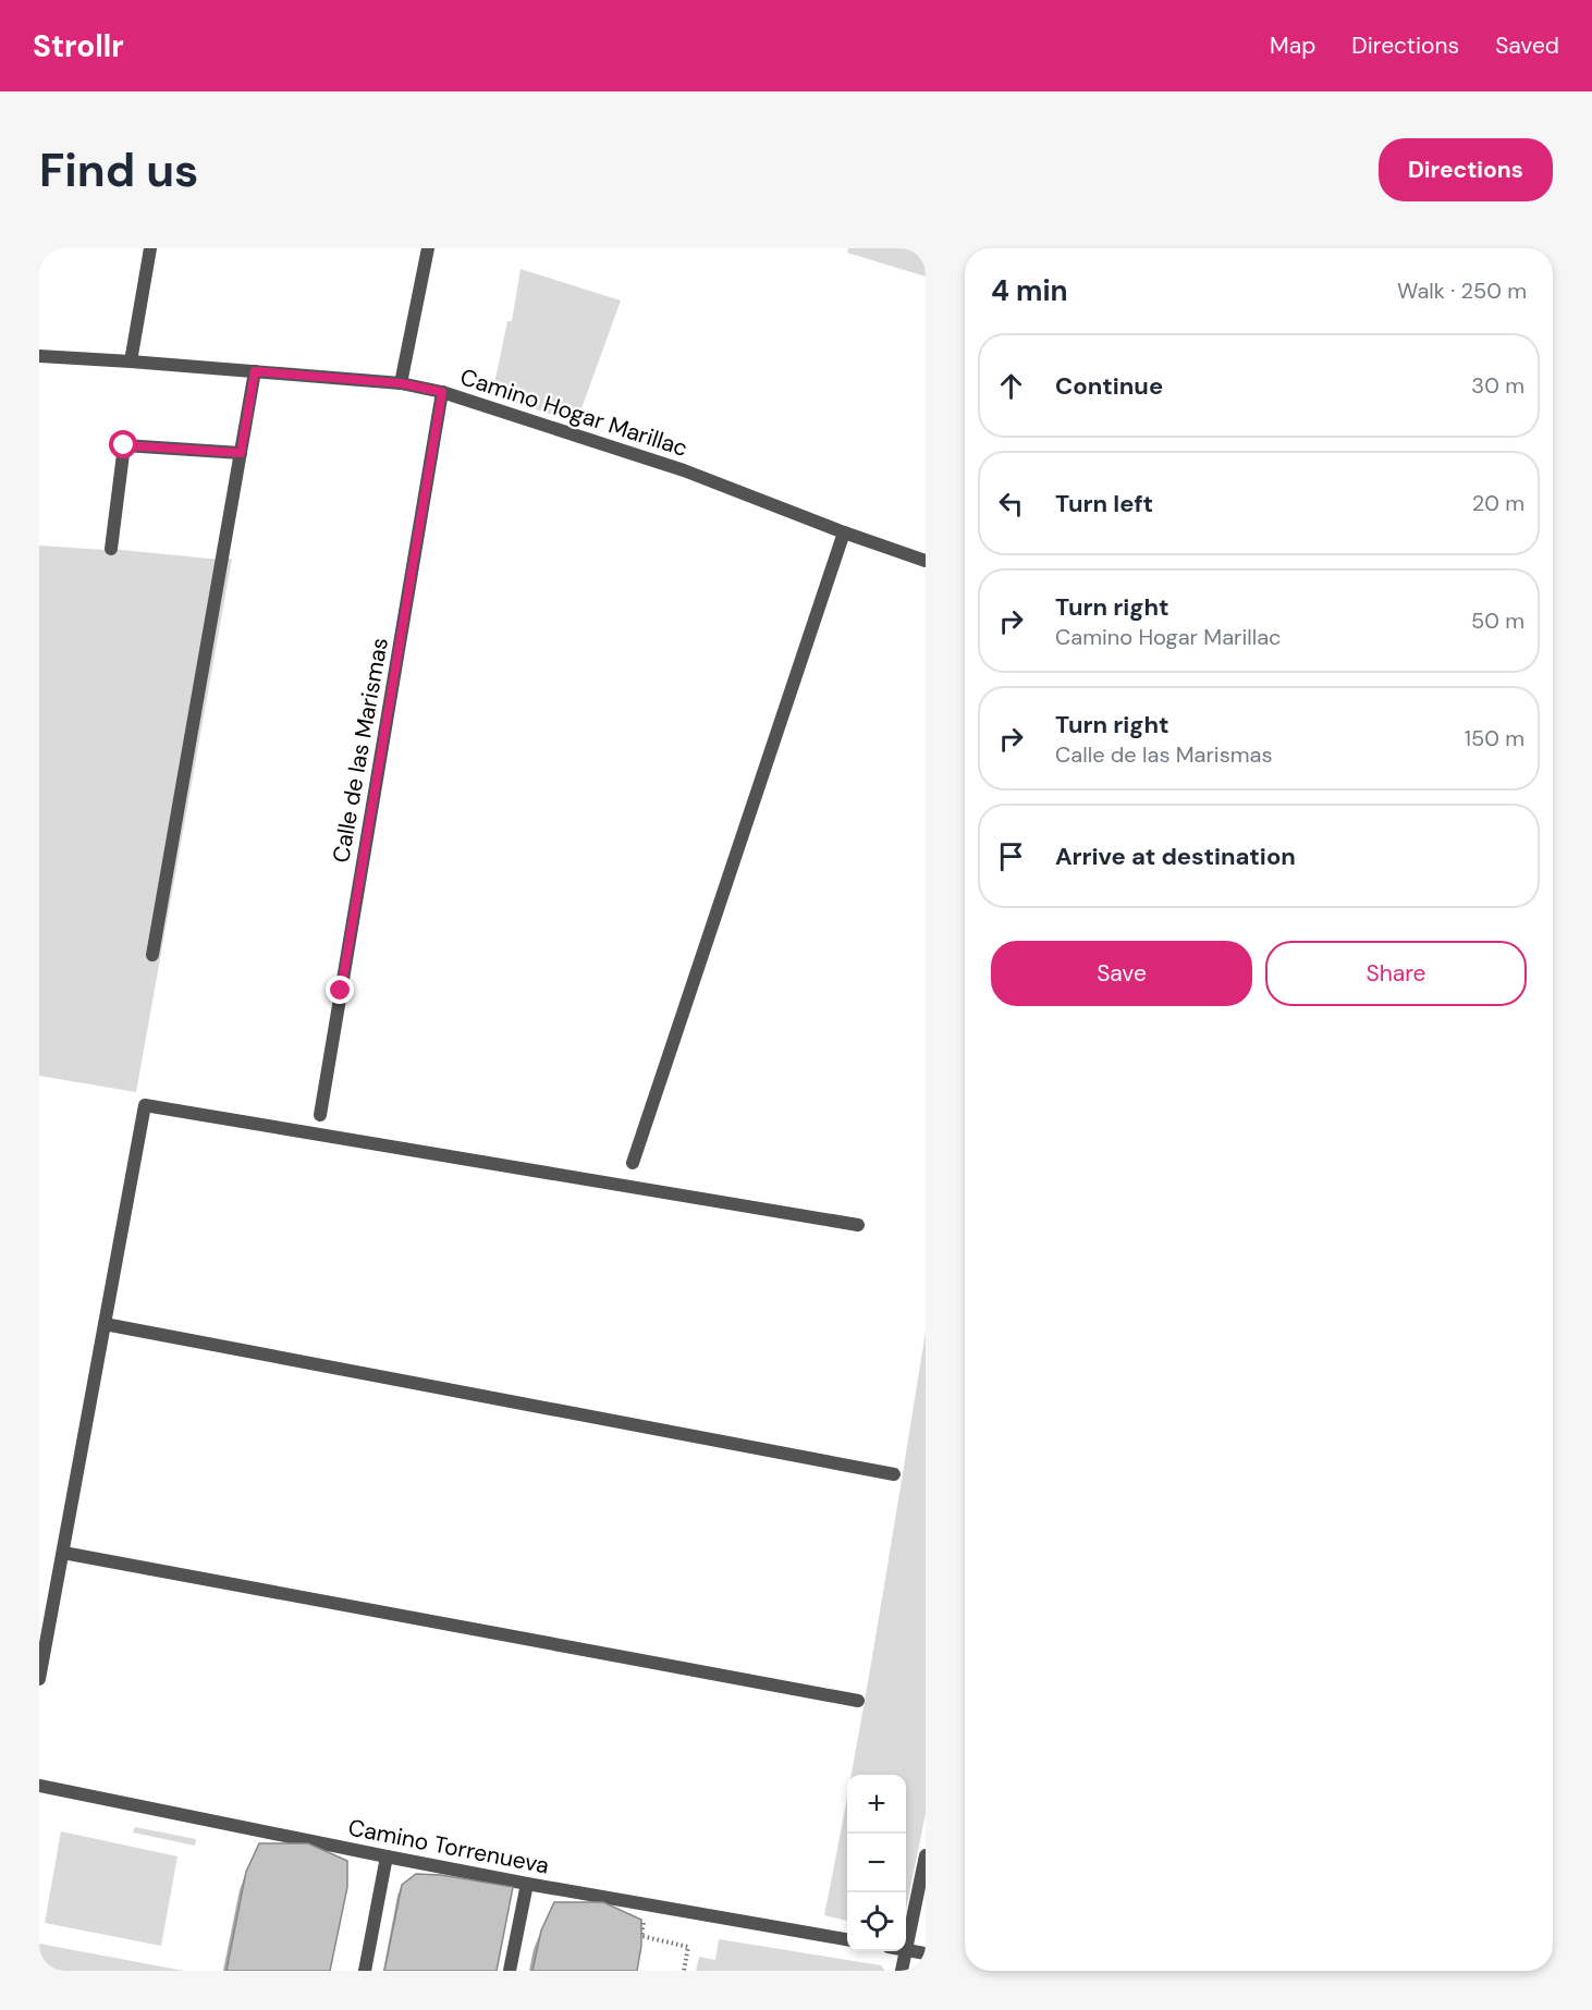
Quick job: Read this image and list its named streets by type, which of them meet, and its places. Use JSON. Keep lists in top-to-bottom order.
{
  "streets": {
    "street": ["Camino Hogar Marillac", "Calle de las Marismas", "Camino Torrenueva"]
  },
  "crossings": [
    ["Camino Hogar Marillac", "Calle de las Marismas"]
  ],
  "page": {
    "header": "Strollr",
    "nav": ["Map", "Directions", "Saved"],
    "buttons": [
      "Directions",
      ["Save", "Share"]
    ],
    "title": "Find us",
    "heading": ["4 min", "Walk · 250 m"],
    "list": [
      ["Continue", "30 m"],
      ["Turn left", "20 m"],
      ["Turn right", "Camino Hogar Marillac", "50 m"],
      ["Turn right", "Calle de las Marismas", "150 m"],
      "Arrive at destination"
    ],
    "map_buttons": ["+", "−"]
  }
}
